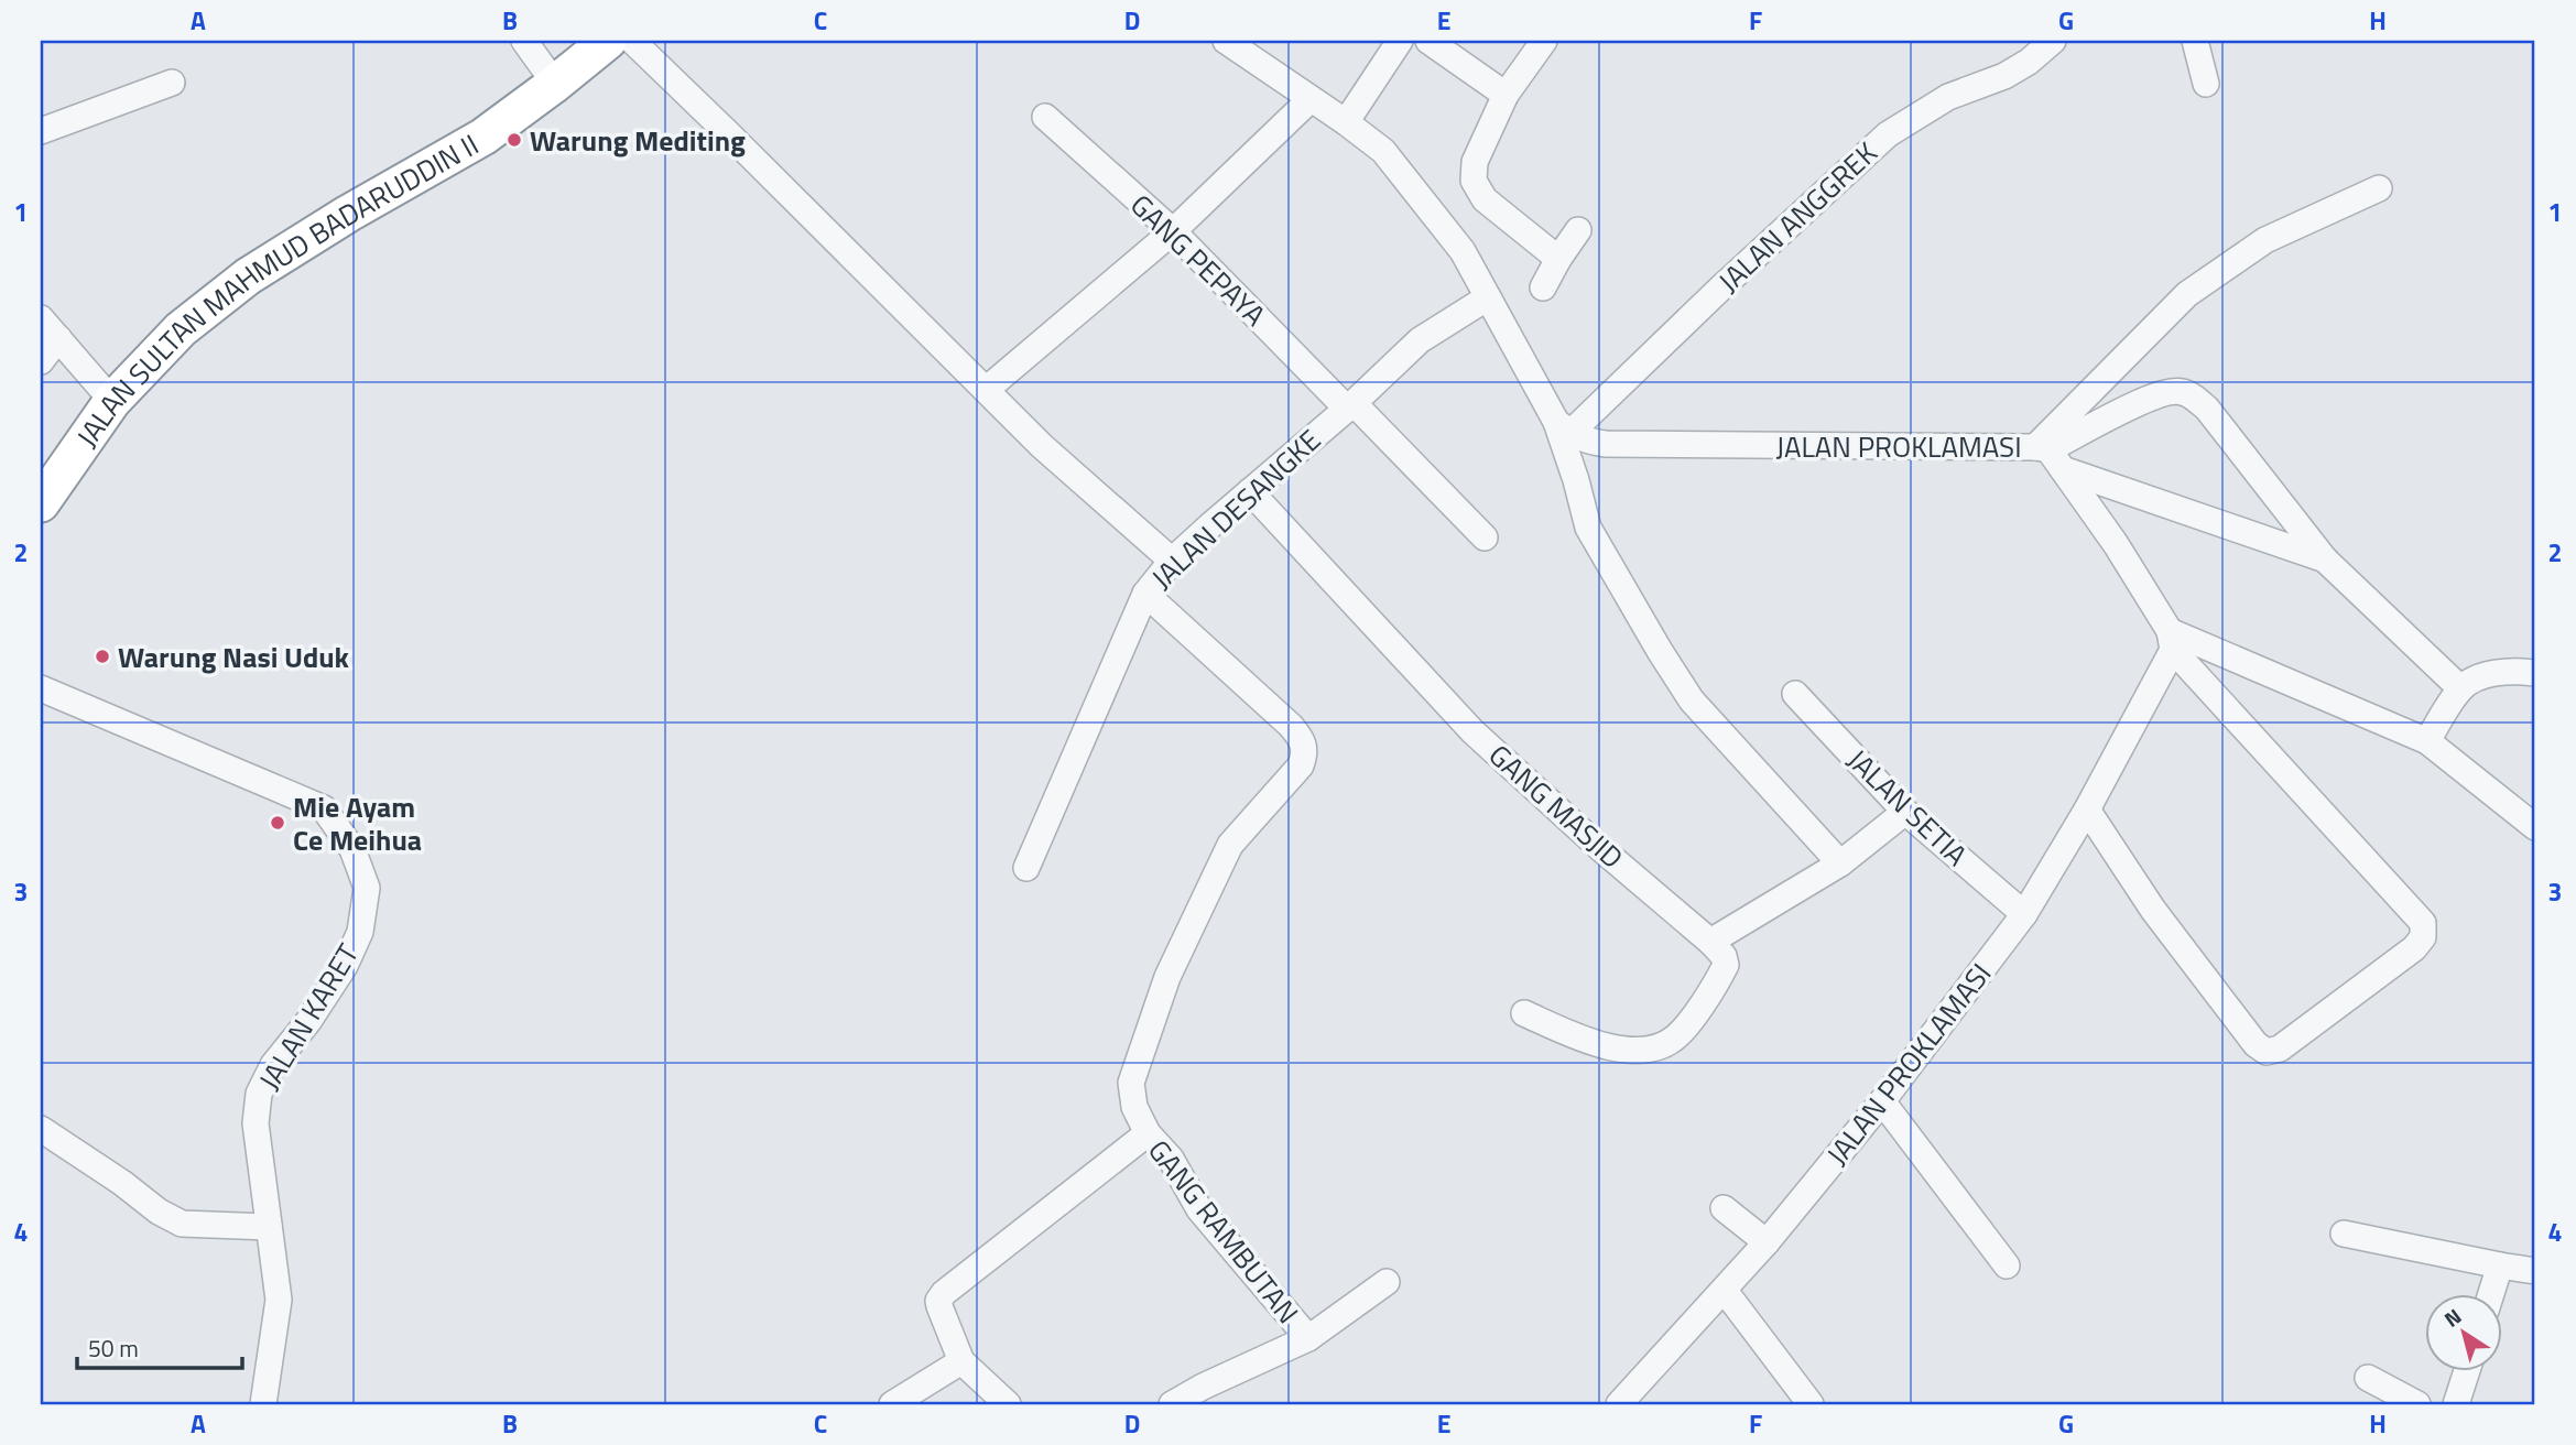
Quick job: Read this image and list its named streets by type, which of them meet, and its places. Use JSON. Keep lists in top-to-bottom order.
{
  "streets": {
    "highway": ["JALAN SULTAN MAHMUD BADARUDDIN II"],
    "street": [
      "JALAN ANGGREK",
      "GANG PEPAYA",
      "JALAN PROKLAMASI",
      "JALAN DESANGKE",
      "GANG MASJID",
      "JALAN SETIA",
      "JALAN KARET",
      "GANG RAMBUTAN"
    ]
  },
  "crossings": [
    ["JALAN ANGGREK", "JALAN PROKLAMASI"],
    ["GANG PEPAYA", "JALAN DESANGKE"],
    ["JALAN PROKLAMASI", "JALAN SETIA"],
    ["JALAN DESANGKE", "GANG MASJID"],
    ["JALAN DESANGKE", "GANG RAMBUTAN"]
  ],
  "places": ["Warung Mediting", "Warung Nasi Uduk", "Mie Ayam Ce Meihua"],
  "scale_bar": "50 m",
  "north": "top left",
  "grid": {
    "columns": [
      "A",
      "B",
      "C",
      "D",
      "E",
      "F",
      "G",
      "H"
    ],
    "rows": [
      "1",
      "2",
      "3",
      "4"
    ]
  }
}
